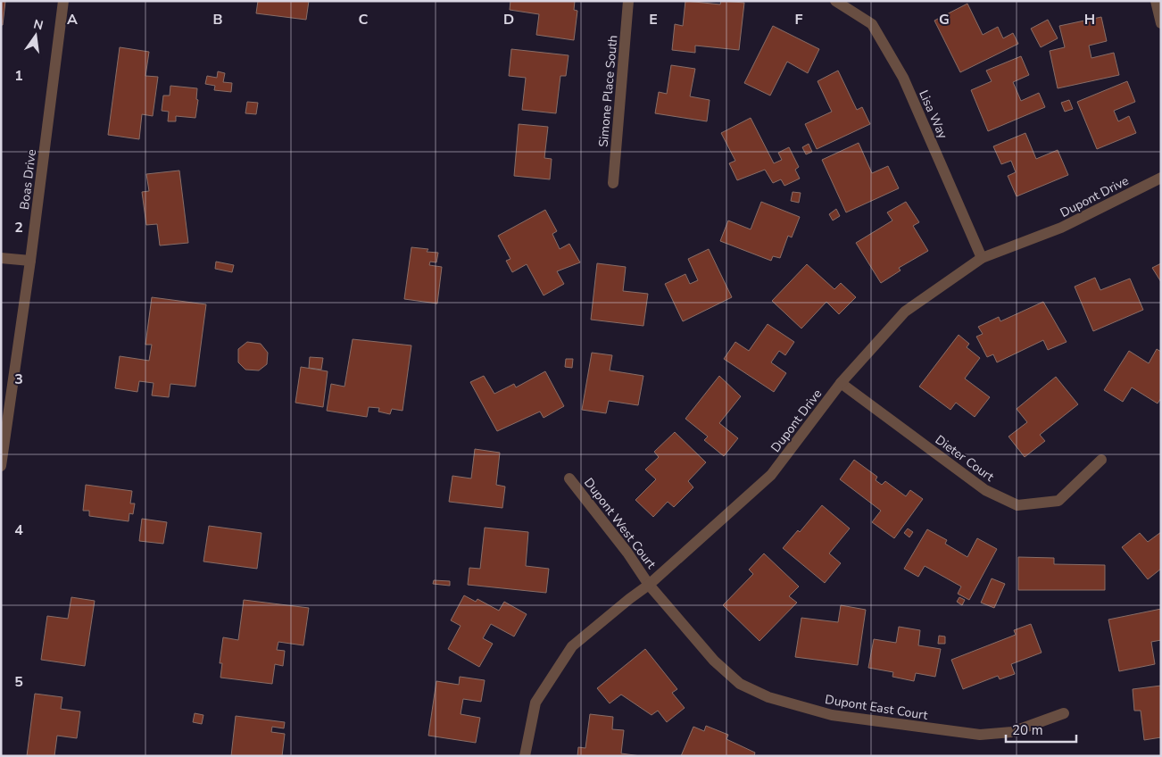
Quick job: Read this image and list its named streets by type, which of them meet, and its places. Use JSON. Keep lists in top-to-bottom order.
{
  "streets": {
    "street": [
      "Simone Place South",
      "Lisa Way",
      "Boas Drive",
      "Dupont Drive",
      "Dieter Court",
      "Dupont West Court",
      "Dupont East Court"
    ]
  },
  "crossings": [
    ["Lisa Way", "Dupont Drive"],
    ["Dupont Drive", "Dieter Court"],
    ["Dupont Drive", "Dupont West Court"],
    ["Dupont Drive", "Dupont East Court"],
    ["Dupont West Court", "Dupont East Court"]
  ],
  "scale_bar": "20 m",
  "north": "top",
  "grid": {
    "columns": [
      "A",
      "B",
      "C",
      "D",
      "E",
      "F",
      "G",
      "H"
    ],
    "rows": [
      "1",
      "2",
      "3",
      "4",
      "5"
    ]
  }
}
